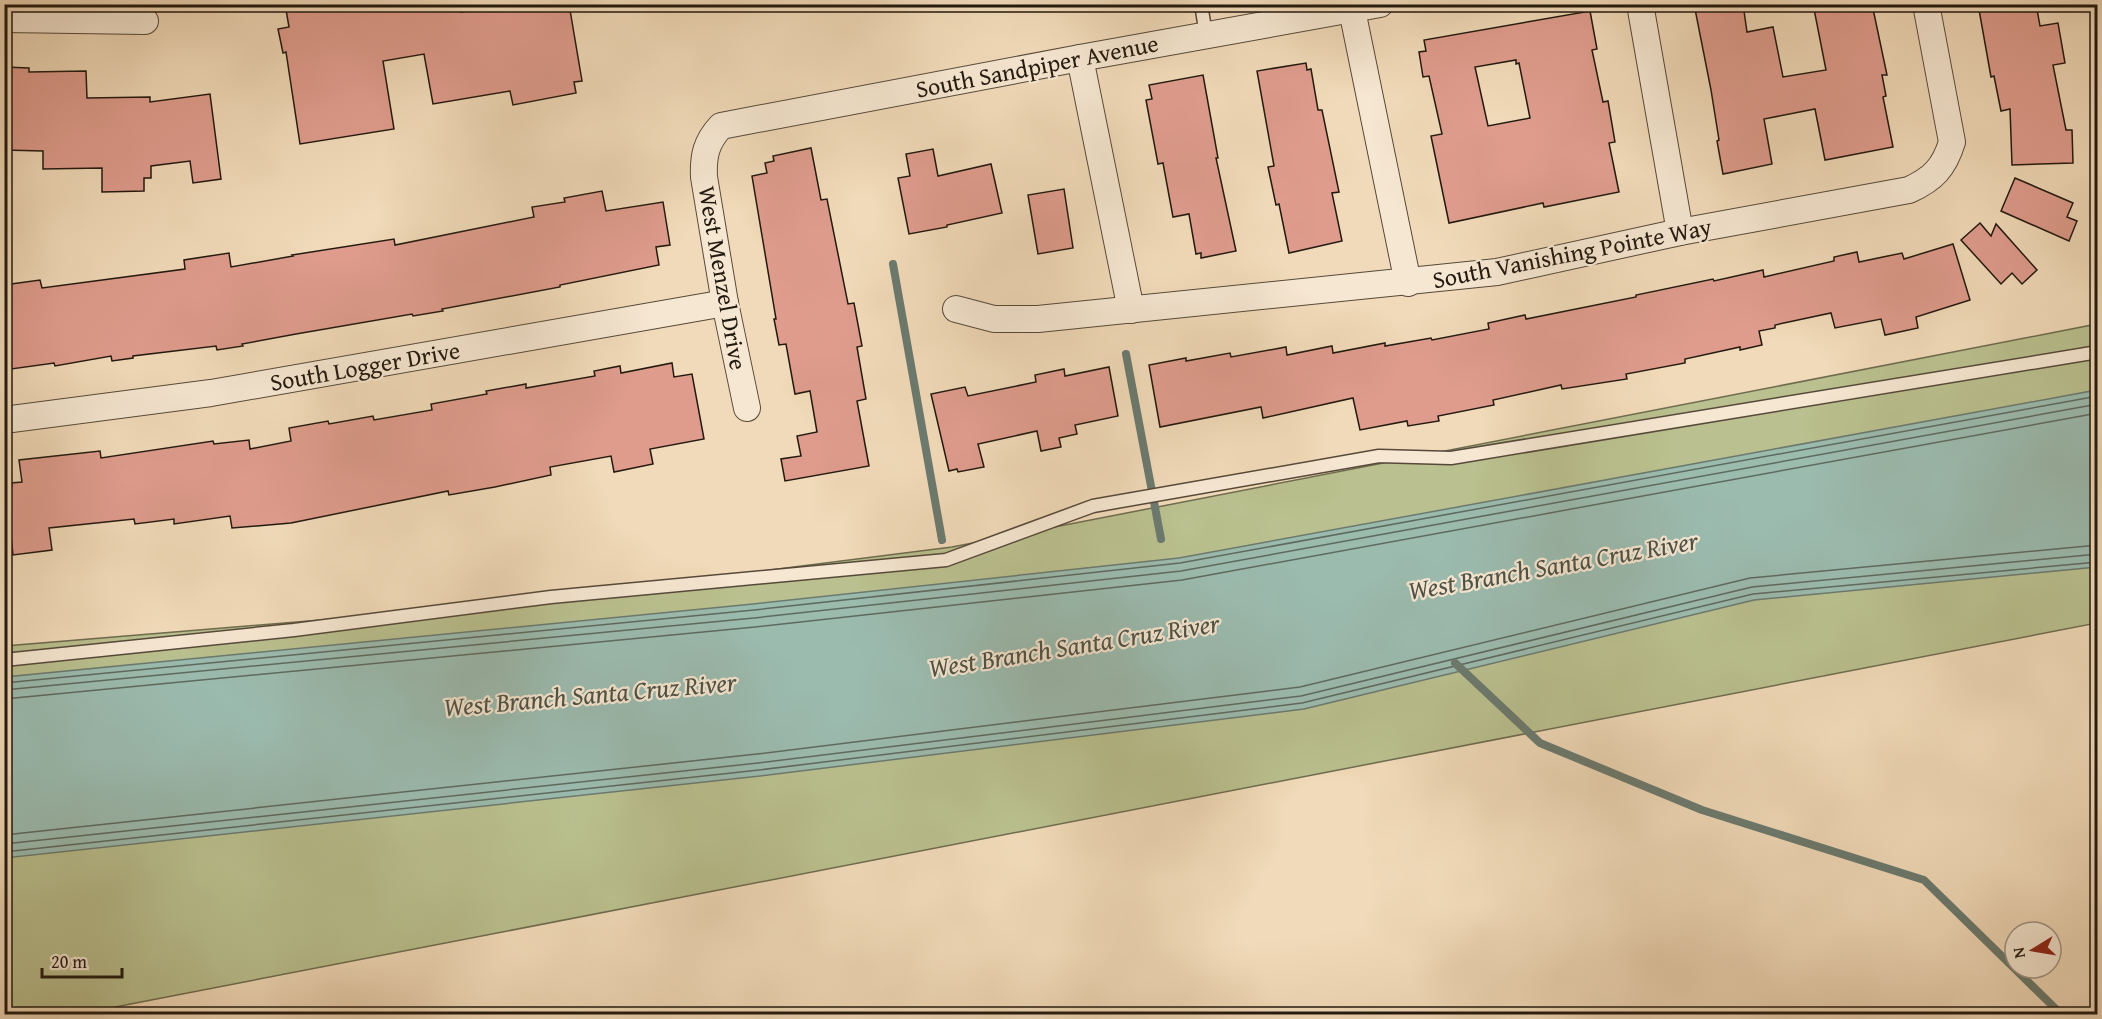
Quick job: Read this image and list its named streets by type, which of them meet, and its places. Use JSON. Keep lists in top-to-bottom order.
{
  "streets": {
    "street": [
      "South Sandpiper Avenue",
      "South Vanishing Pointe Way",
      "West Menzel Drive",
      "South Logger Drive"
    ]
  },
  "crossings": [
    ["South Sandpiper Avenue", "West Menzel Drive"],
    ["West Menzel Drive", "South Logger Drive"]
  ],
  "water": ["West Branch Santa Cruz River"],
  "scale_bar": "20 m",
  "north": "left"
}
